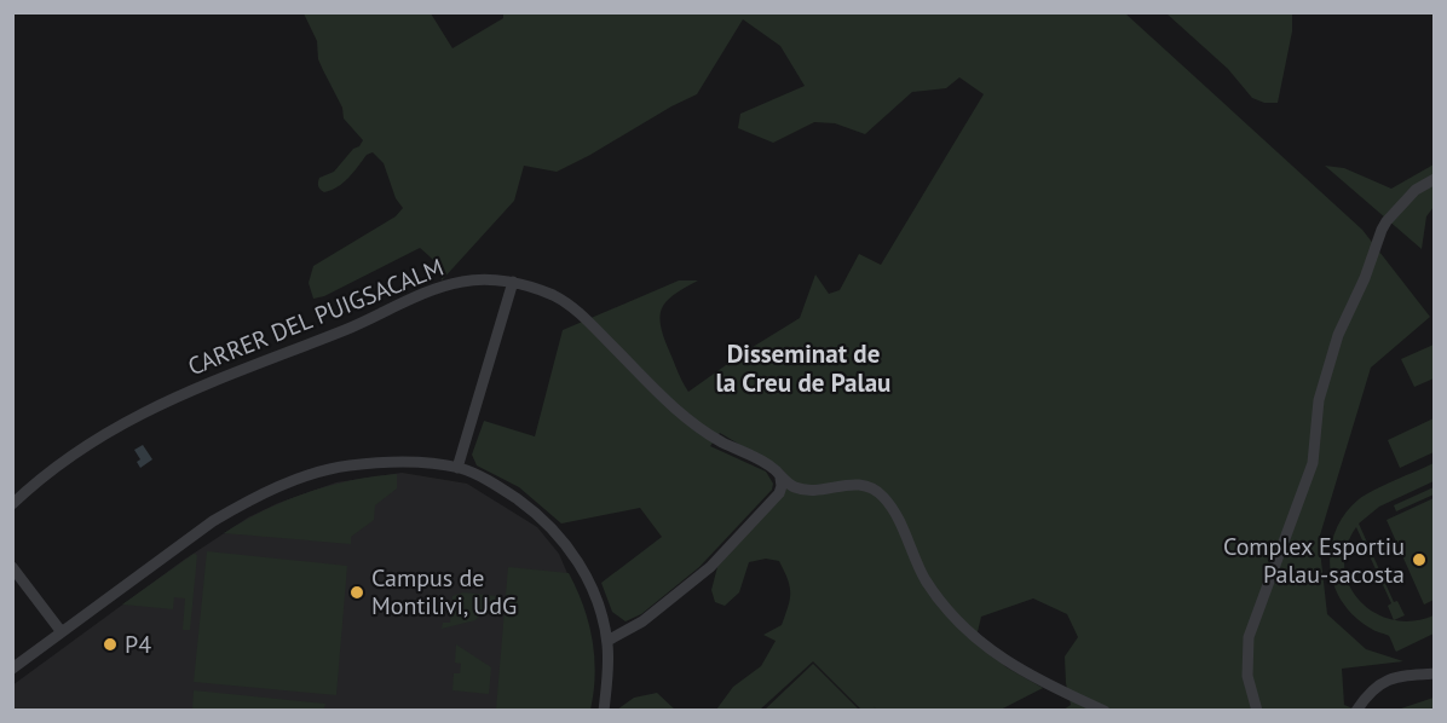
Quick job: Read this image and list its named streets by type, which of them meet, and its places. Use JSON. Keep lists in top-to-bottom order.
{
  "streets": {
    "street": ["CARRER DEL PUIGSACALM"]
  },
  "districts": ["Disseminat de la Creu de Palau"],
  "places": ["Complex Esportiu Palau-sacosta", "Campus de Montilivi, UdG", "P4"]
}
